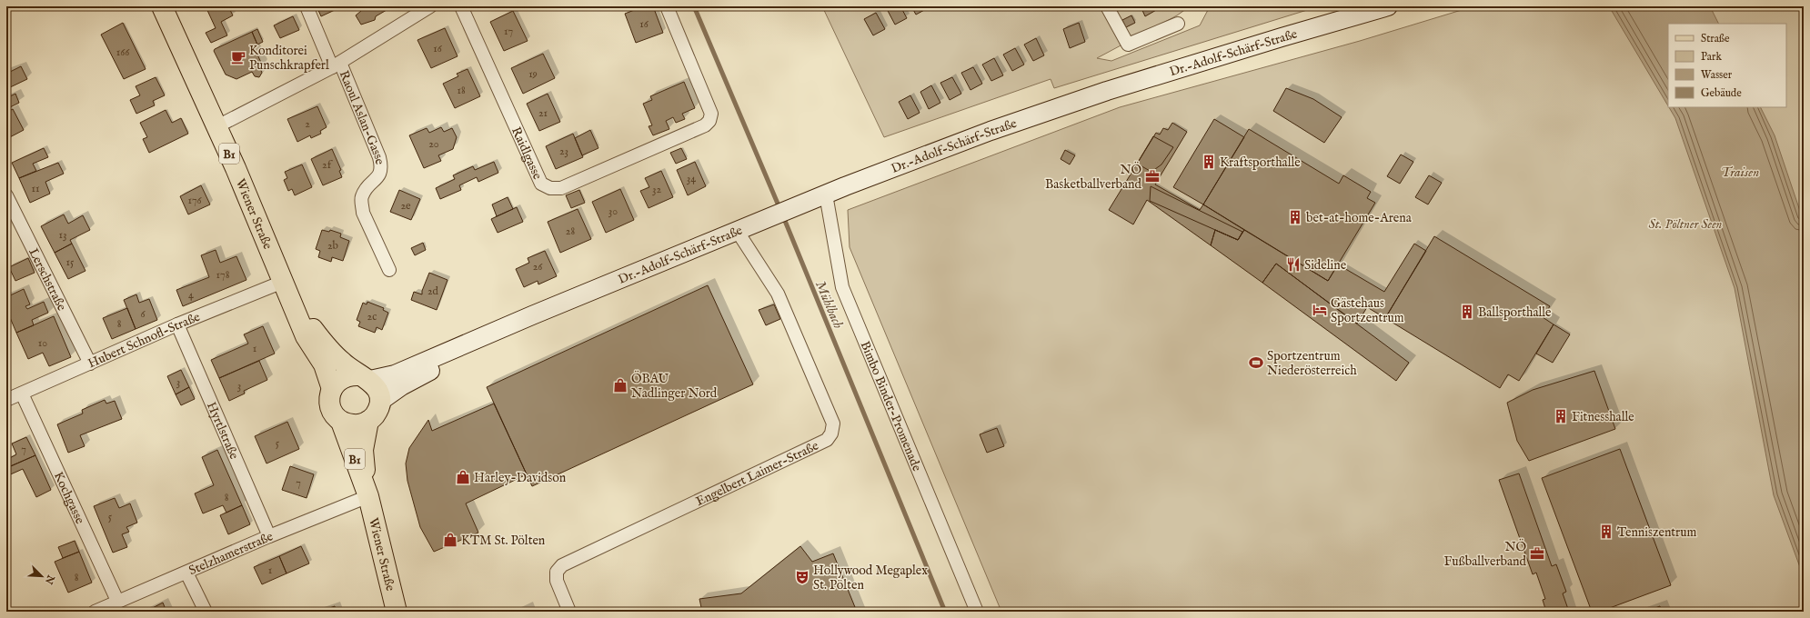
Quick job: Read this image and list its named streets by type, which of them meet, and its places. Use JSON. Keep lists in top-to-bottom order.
{
  "streets": {
    "main road": ["B1", "Wiener Straße"],
    "street": [
      "Dr.-Adolf-Schärf-Straße",
      "Raoul Aslan-Gasse",
      "Raidlgasse",
      "Lerschstraße",
      "Hubert Schnofl-Straße",
      "Bimbo Binder-Promenade",
      "Hyrtlstraße",
      "Engelbert Laimer-Straße",
      "Kochgasse",
      "Stelzhamerstraße"
    ]
  },
  "crossings": [
    ["Dr.-Adolf-Schärf-Straße", "B1"],
    ["Dr.-Adolf-Schärf-Straße", "Wiener Straße"],
    ["Dr.-Adolf-Schärf-Straße", "Bimbo Binder-Promenade"],
    ["Dr.-Adolf-Schärf-Straße", "Engelbert Laimer-Straße"],
    ["Raoul Aslan-Gasse", "Wiener Straße"],
    ["B1", "Wiener Straße"],
    ["Wiener Straße", "Hubert Schnofl-Straße"],
    ["Wiener Straße", "Stelzhamerstraße"],
    ["Lerschstraße", "Hubert Schnofl-Straße"],
    ["Hubert Schnofl-Straße", "Hyrtlstraße"],
    ["Hubert Schnofl-Straße", "Kochgasse"],
    ["Hyrtlstraße", "Stelzhamerstraße"],
    ["Kochgasse", "Stelzhamerstraße"]
  ],
  "water": ["Traisen", "Mühlbach"],
  "parks": ["St. Pöltner Seen"],
  "places": {
    "cafe": ["Konditorei Punschkrapferl"],
    "building": [
      "Kraftsporthalle",
      "bet-at-home-Arena",
      "Ballsporthalle",
      "Fitnesshalle",
      "Tenniszentrum"
    ],
    "office": ["NÖ Basketballverband", "NÖ Fußballverband"],
    "restaurant": ["Sideline"],
    "hotel": ["Gästehaus Sportzentrum"],
    "sports": ["Sportzentrum Niederösterreich"],
    "shop": ["ÖBAU Nadlinger Nord", "Harley-Davidson", "KTM St. Pölten"],
    "theatre": ["Hollywood Megaplex St. Pölten"]
  },
  "house_numbers": [
    "16",
    "17",
    "16",
    "166",
    "19",
    "18",
    "21",
    "2",
    "20",
    "23",
    "2f",
    "34",
    "11",
    "32",
    "176",
    "2e",
    "30",
    "28",
    "13",
    "2b",
    "15",
    "26",
    "178",
    "2d",
    "4",
    "6",
    "2c",
    "8",
    "10",
    "1",
    "3",
    "3",
    "5",
    "7",
    "7",
    "8",
    "5",
    "1",
    "8"
  ],
  "legend": [
    "Straße",
    "Park",
    "Wasser",
    "Gebäude"
  ],
  "north": "bottom right"
}
